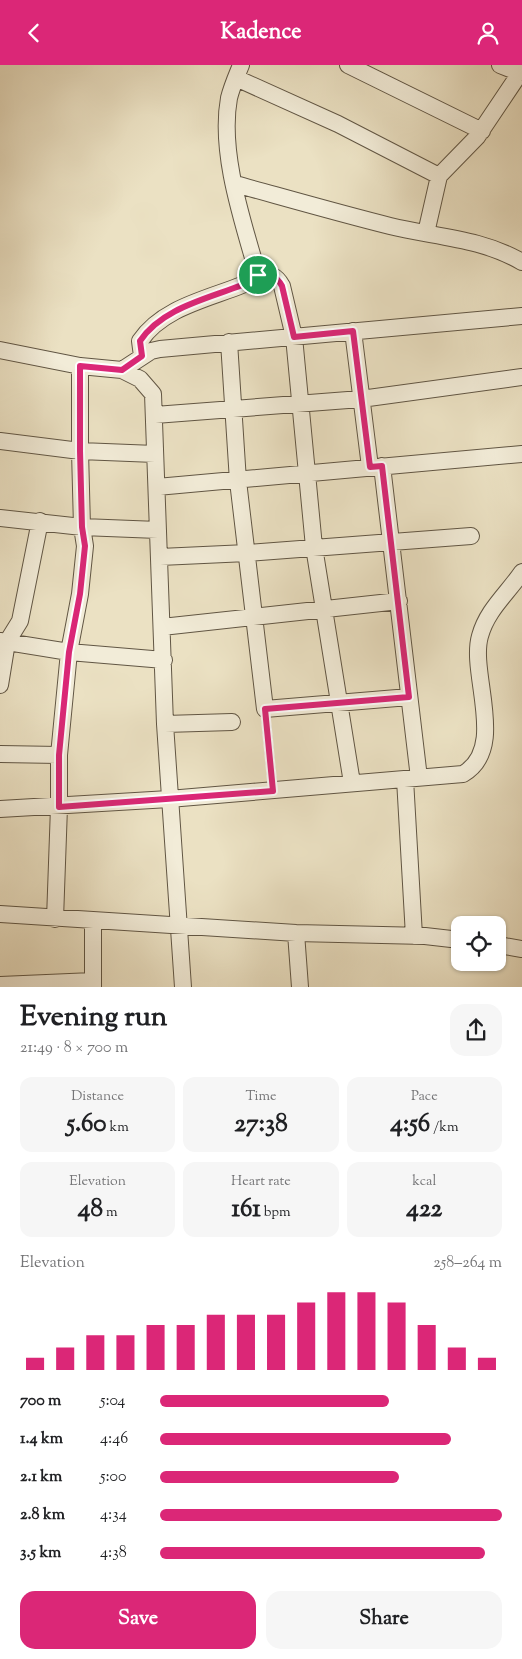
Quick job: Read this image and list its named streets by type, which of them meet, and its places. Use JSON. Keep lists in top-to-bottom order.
{
  "page": {
    "header": "Kadence",
    "heading": ["Evening run", "21:49 · 8 × 700 m"],
    "stats": [
      ["Distance", "5.60 km"],
      ["Time", "27:38"],
      ["Pace", "4:56 /km"],
      ["Elevation", "48 m"],
      ["Heart rate", "161 bpm"],
      ["kcal", "422"]
    ],
    "chart": ["Elevation", "258–264 m"],
    "list": [
      {
        "name": "700 m",
        "note": "5:04"
      },
      {
        "name": "1.4 km",
        "note": "4:46"
      },
      {
        "name": "2.1 km",
        "note": "5:00"
      },
      {
        "name": "2.8 km",
        "note": "4:34"
      },
      {
        "name": "3.5 km",
        "note": "4:38"
      }
    ],
    "buttons": ["Save", "Share"]
  }
}
